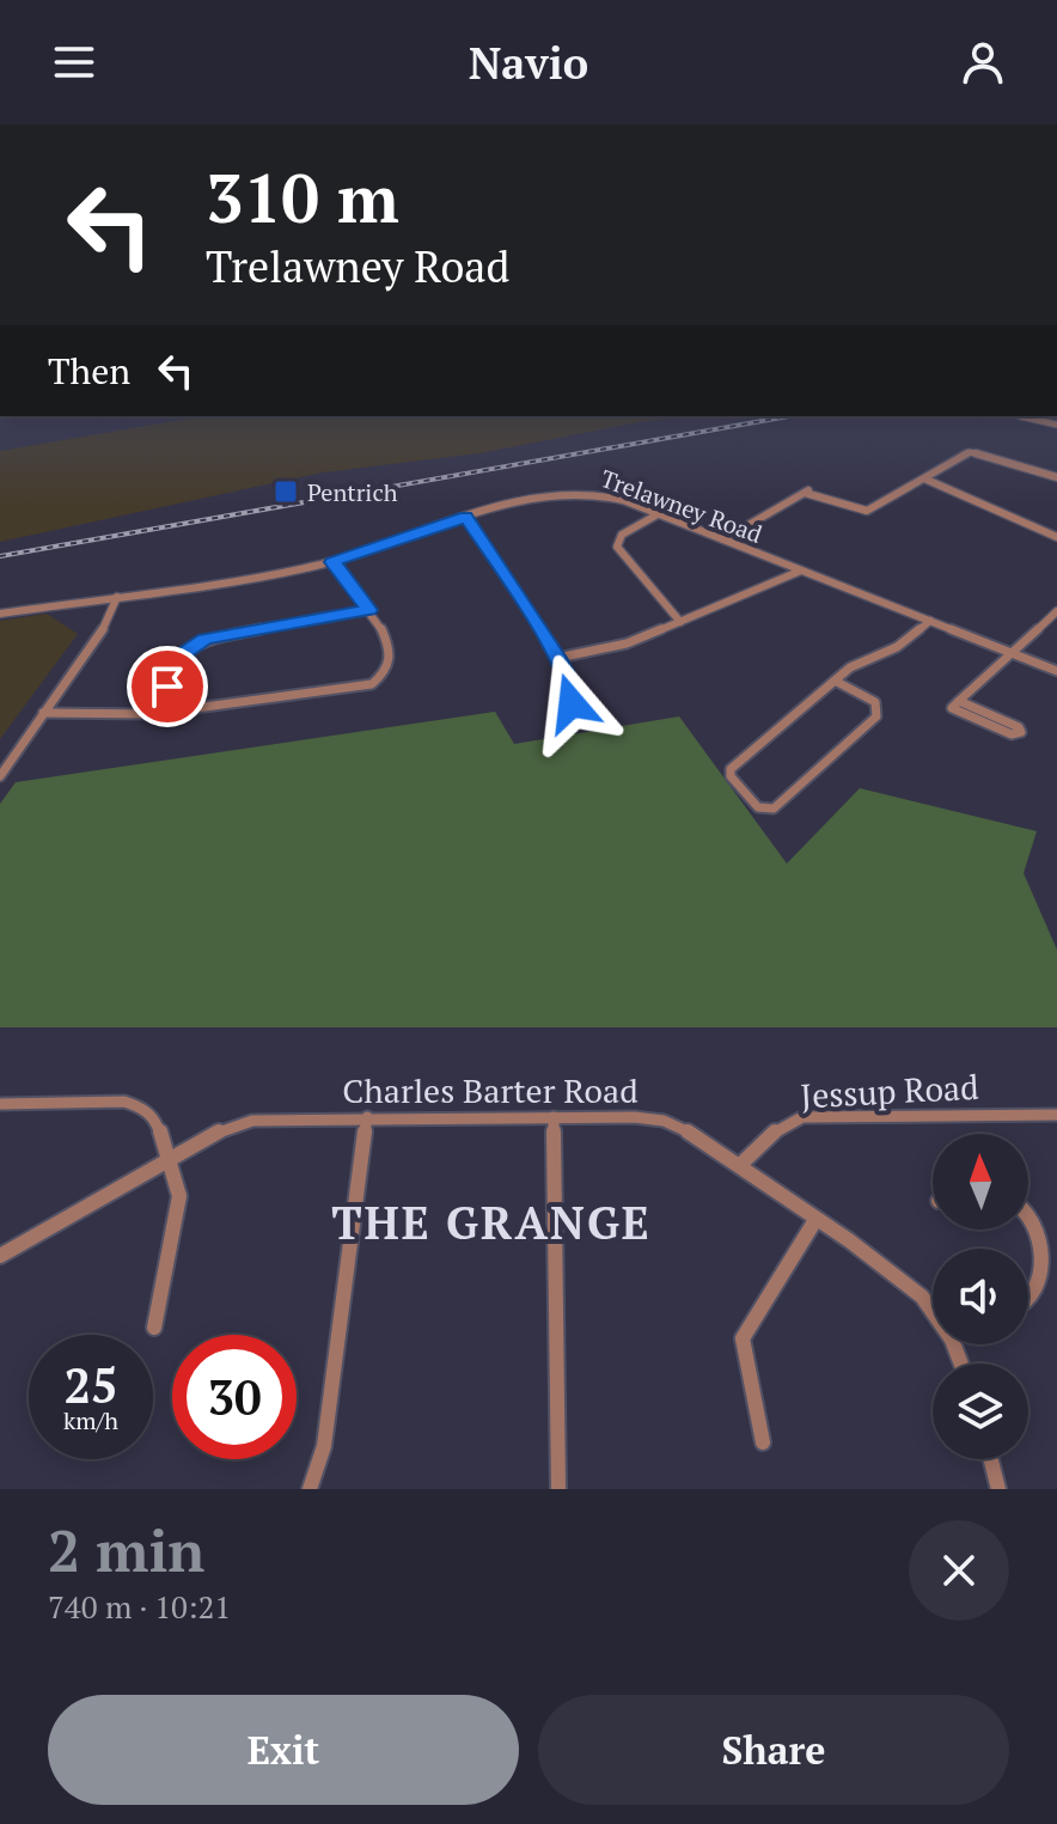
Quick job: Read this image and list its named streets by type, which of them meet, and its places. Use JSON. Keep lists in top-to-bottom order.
{
  "streets": {
    "street": ["Trelawney Road", "Charles Barter Road", "Jessup Road"]
  },
  "crossings": [
    ["Charles Barter Road", "Jessup Road"]
  ],
  "districts": ["THE GRANGE"],
  "places": {
    "transit": ["Pentrich"]
  },
  "north": "top",
  "page": {
    "header": "Navio",
    "turn": ["310 m", "Trelawney Road"],
    "then": "Then",
    "speed": "25 km/h",
    "limit": "30",
    "heading": ["2 min", "740 m · 10:21"],
    "buttons": ["Exit", "Share"]
  }
}
